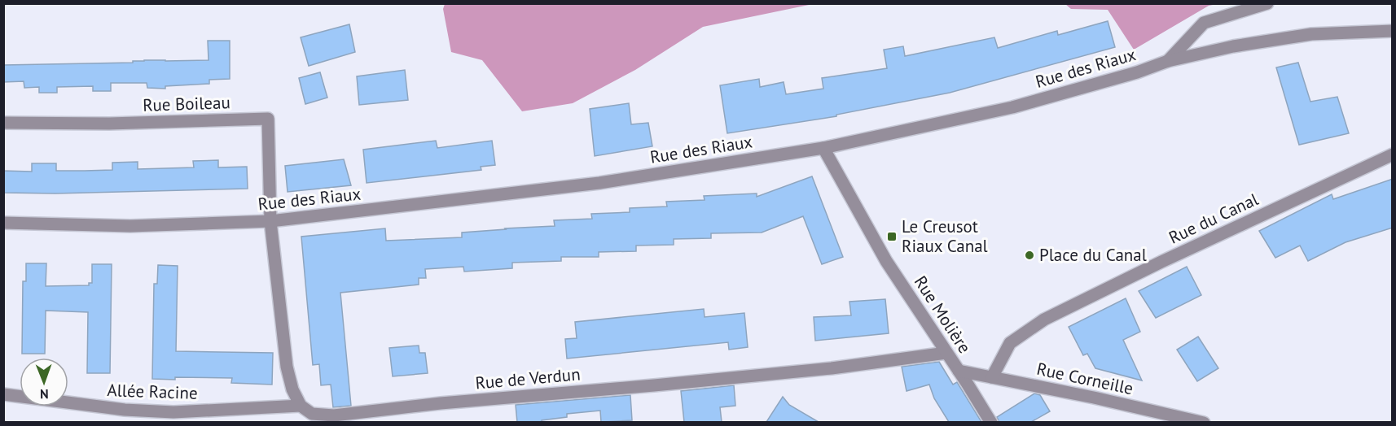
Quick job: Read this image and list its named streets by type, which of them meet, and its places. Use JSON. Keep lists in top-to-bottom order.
{
  "streets": {
    "street": [
      "Rue des Riaux",
      "Rue Boileau",
      "Rue du Canal",
      "Rue Molière",
      "Rue de Verdun",
      "Rue Corneille",
      "Allée Racine"
    ]
  },
  "crossings": [
    ["Rue des Riaux", "Rue Boileau"],
    ["Rue des Riaux", "Rue Molière"],
    ["Rue du Canal", "Rue Corneille"],
    ["Rue Molière", "Rue de Verdun"],
    ["Rue Molière", "Rue Corneille"],
    ["Rue de Verdun", "Allée Racine"]
  ],
  "places": {
    "transit": ["Le Creusot Riaux Canal"],
    "other": ["Place du Canal"]
  },
  "north": "bottom"
}
